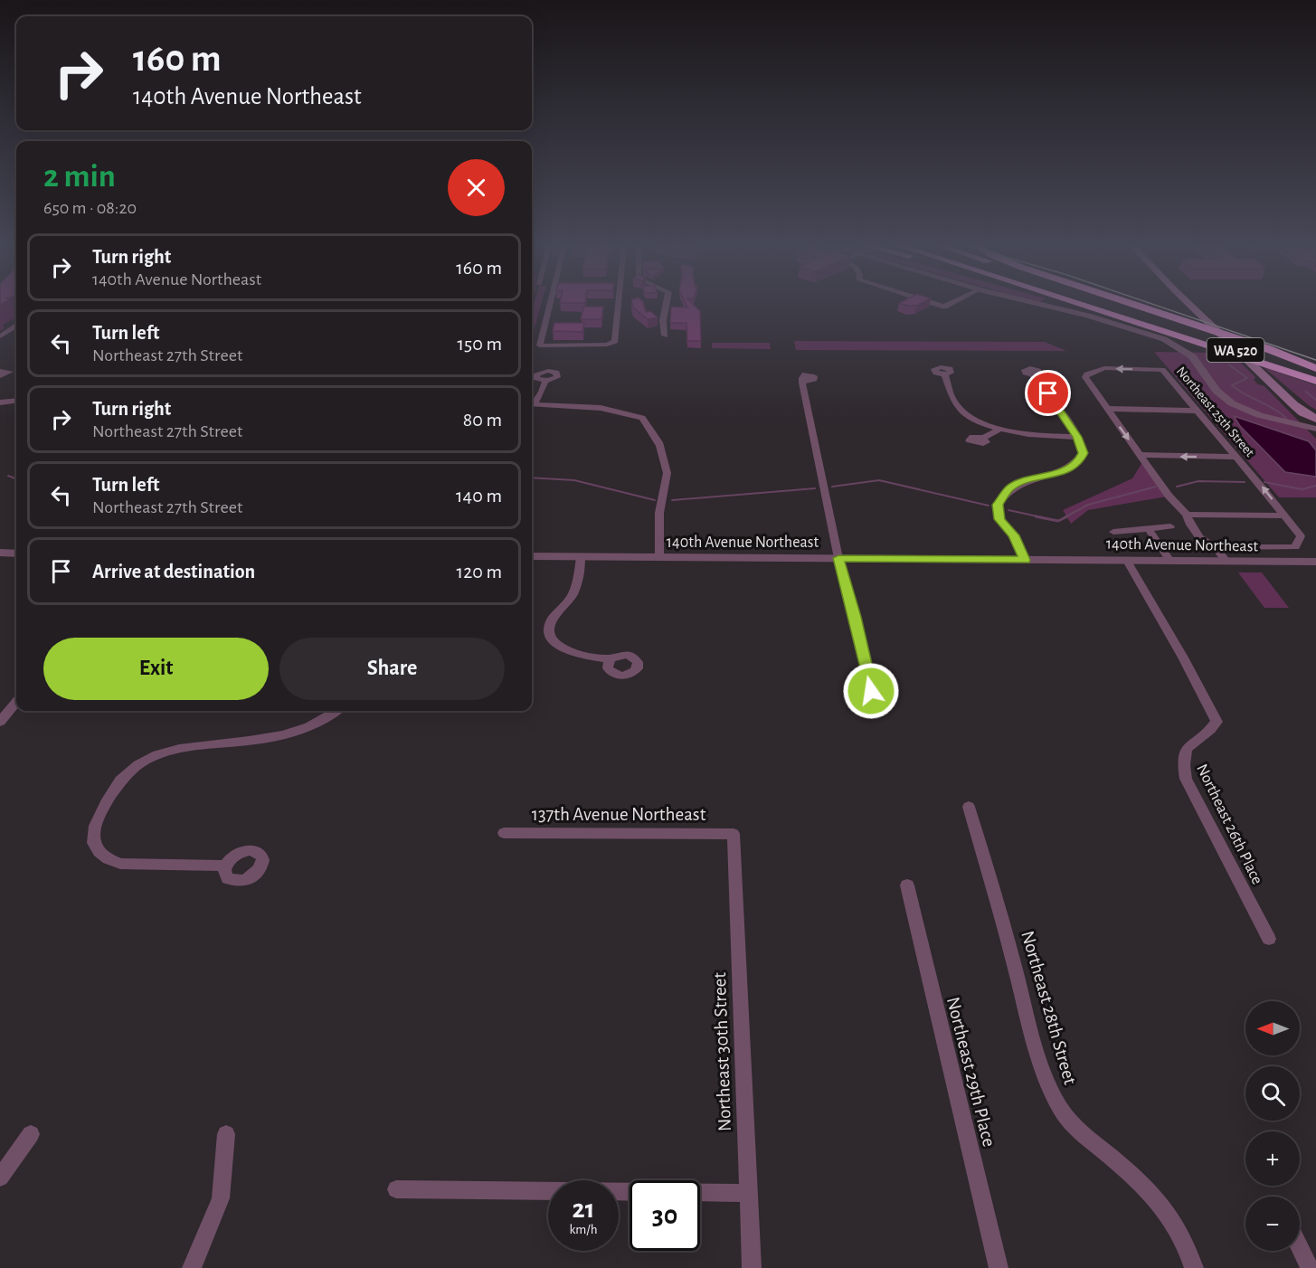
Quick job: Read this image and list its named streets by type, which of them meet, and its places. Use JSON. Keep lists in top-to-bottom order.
{
  "streets": {
    "highway": ["WA 520"],
    "street": [
      "Northeast 25th Street",
      "140th Avenue Northeast",
      "137th Avenue Northeast",
      "Northeast 26th Place",
      "Northeast 28th Street",
      "Northeast 30th Street",
      "Northeast 29th Place"
    ]
  },
  "crossings": [
    ["Northeast 25th Street", "140th Avenue Northeast"],
    ["140th Avenue Northeast", "Northeast 26th Place"],
    ["137th Avenue Northeast", "Northeast 30th Street"]
  ],
  "north": "left",
  "page": {
    "turn": ["160 m", "140th Avenue Northeast"],
    "heading": ["2 min", "650 m · 08:20"],
    "list": [
      {
        "name": "Turn right",
        "note": "140th Avenue Northeast",
        "value": "160 m"
      },
      {
        "name": "Turn left",
        "note": "Northeast 27th Street",
        "value": "150 m"
      },
      {
        "name": "Turn right",
        "note": "Northeast 27th Street",
        "value": "80 m"
      },
      {
        "name": "Turn left",
        "note": "Northeast 27th Street",
        "value": "140 m"
      },
      {
        "name": "Arrive at destination",
        "value": "120 m"
      }
    ],
    "buttons": ["Exit", "Share"],
    "map_buttons": ["+", "−"],
    "speed": "21 km/h",
    "limit": "30"
  }
}
